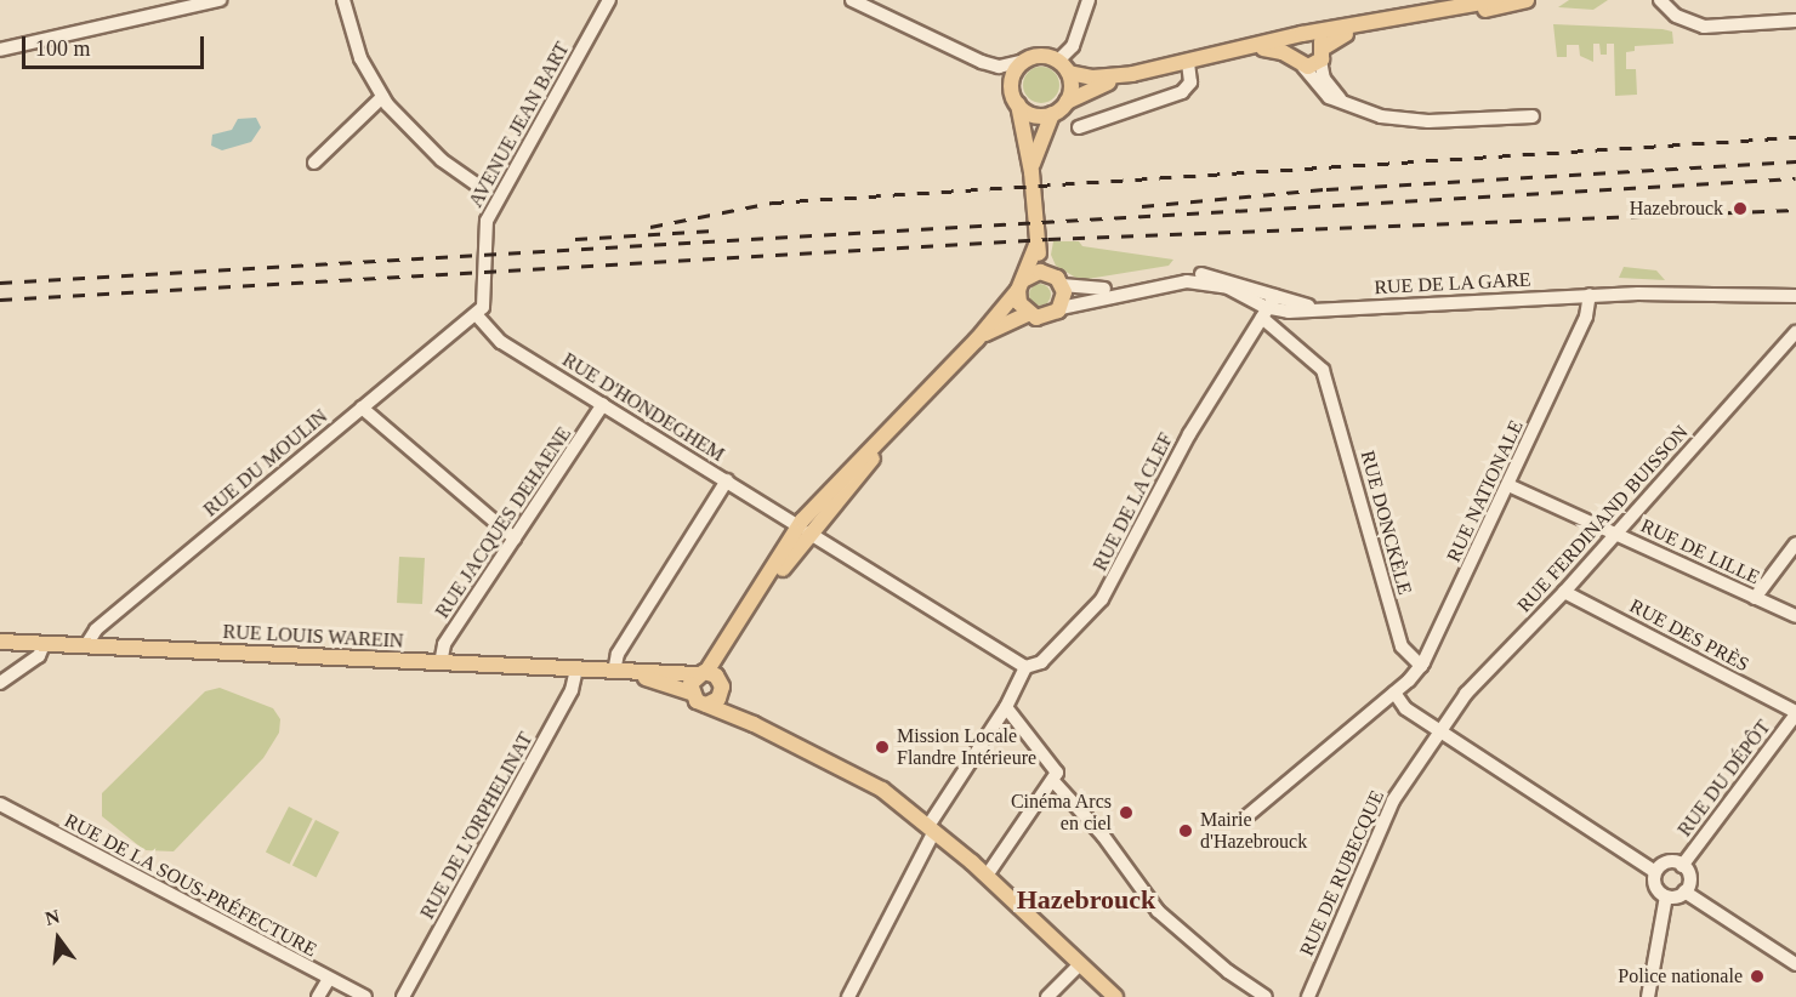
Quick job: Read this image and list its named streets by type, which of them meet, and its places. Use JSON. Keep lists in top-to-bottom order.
{
  "streets": {
    "main road": ["RUE LOUIS WAREIN"],
    "street": [
      "AVENUE JEAN BART",
      "RUE DE LA GARE",
      "RUE D'HONDEGHEM",
      "RUE DU MOULIN",
      "RUE NATIONALE",
      "RUE DE LA CLEF",
      "RUE FERDINAND BUISSON",
      "RUE JACQUES DEHAENE",
      "RUE DONCKÈLE",
      "RUE DE LILLE",
      "RUE DES PRÈS",
      "RUE DU DÉPÔT",
      "RUE DE L'ORPHELINAT",
      "RUE DE RUBECQUE",
      "RUE DE LA SOUS-PRÉFECTURE"
    ]
  },
  "crossings": [
    ["AVENUE JEAN BART", "RUE D'HONDEGHEM"],
    ["AVENUE JEAN BART", "RUE DU MOULIN"],
    ["RUE DE LA GARE", "RUE NATIONALE"],
    ["RUE DE LA GARE", "RUE DE LA CLEF"],
    ["RUE DE LA GARE", "RUE DONCKÈLE"],
    ["RUE D'HONDEGHEM", "RUE DU MOULIN"],
    ["RUE D'HONDEGHEM", "RUE DE LA CLEF"],
    ["RUE D'HONDEGHEM", "RUE JACQUES DEHAENE"],
    ["RUE DU MOULIN", "RUE LOUIS WAREIN"],
    ["RUE NATIONALE", "RUE DONCKÈLE"],
    ["RUE NATIONALE", "RUE DE LILLE"],
    ["RUE DE LA CLEF", "RUE DONCKÈLE"],
    ["RUE FERDINAND BUISSON", "RUE DE LILLE"],
    ["RUE FERDINAND BUISSON", "RUE DES PRÈS"],
    ["RUE FERDINAND BUISSON", "RUE DE RUBECQUE"],
    ["RUE JACQUES DEHAENE", "RUE LOUIS WAREIN"],
    ["RUE DES PRÈS", "RUE DU DÉPÔT"],
    ["RUE LOUIS WAREIN", "RUE DE L'ORPHELINAT"]
  ],
  "districts": ["Hazebrouck"],
  "places": [
    "Hazebrouck",
    "Mission Locale Flandre Intérieure",
    "Cinéma Arcs en ciel",
    "Mairie d'Hazebrouck",
    "Police nationale"
  ],
  "scale_bar": "100 m",
  "north": "top"
}
